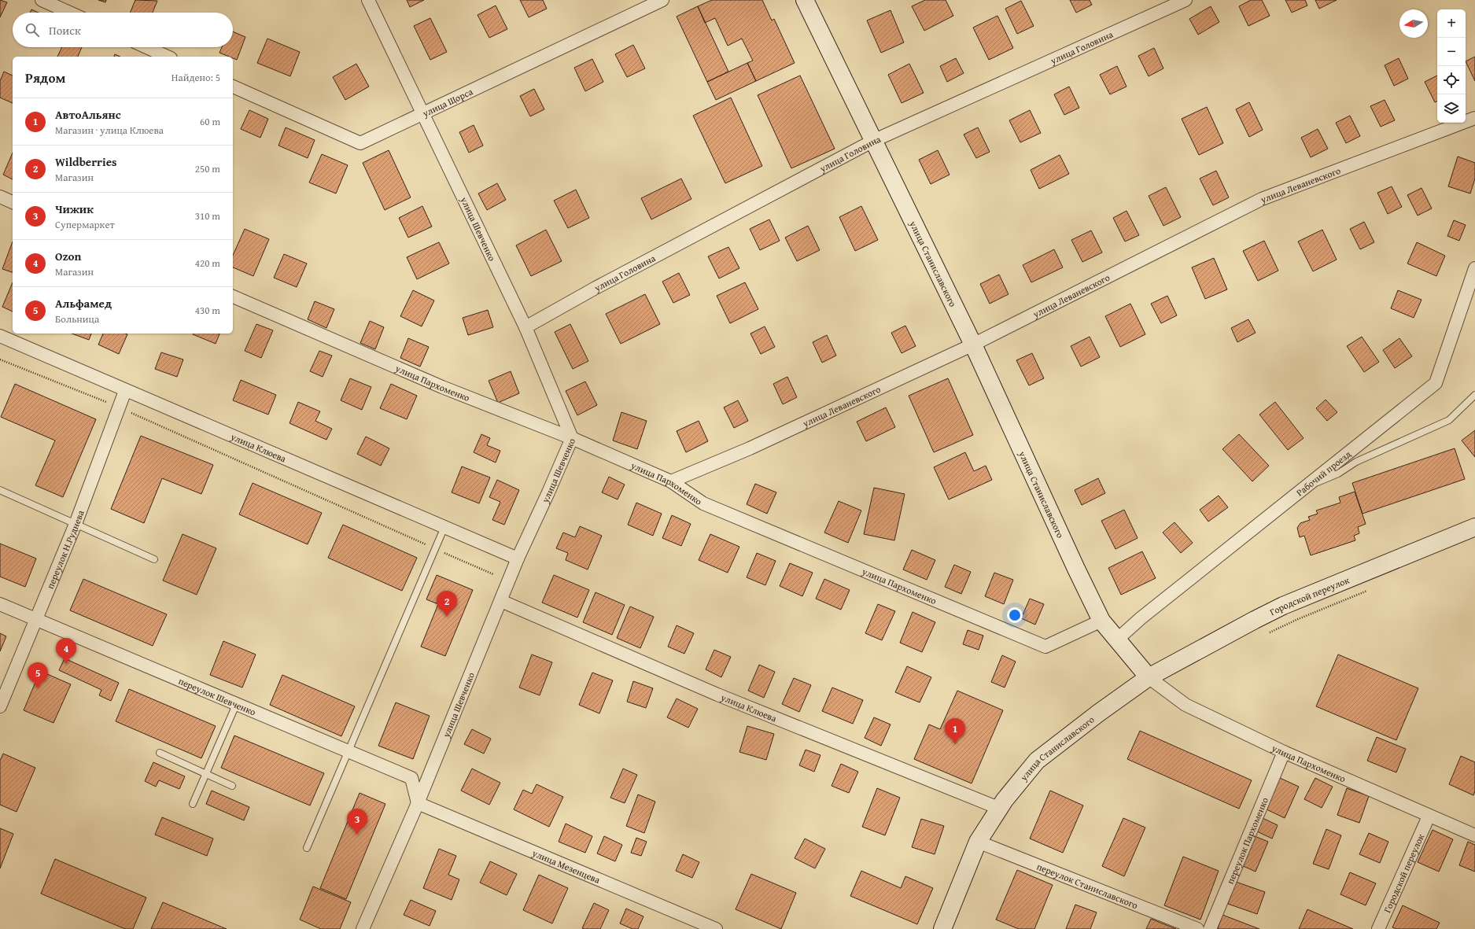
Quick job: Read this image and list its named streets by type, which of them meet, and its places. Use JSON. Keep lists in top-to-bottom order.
{
  "streets": {
    "street": [
      "улица Головина",
      "улица Щорса",
      "улица Леваневского",
      "улица Шевченко",
      "улица Станиславского",
      "улица Пархоменко",
      "улица Клюева",
      "Рабочий проезд",
      "переулок Н.Руднева",
      "Городской переулок",
      "переулок Шевченко",
      "переулок Пархоменко",
      "улица Мезенцева",
      "переулок Станиславского"
    ]
  },
  "crossings": [
    ["улица Головина", "улица Шевченко"],
    ["улица Головина", "улица Станиславского"],
    ["улица Щорса", "улица Шевченко"],
    ["улица Леваневского", "улица Станиславского"],
    ["улица Леваневского", "улица Пархоменко"],
    ["улица Шевченко", "улица Пархоменко"],
    ["улица Шевченко", "улица Клюева"],
    ["улица Шевченко", "переулок Шевченко"],
    ["улица Шевченко", "улица Мезенцева"],
    ["улица Станиславского", "улица Пархоменко"],
    ["улица Станиславского", "улица Клюева"],
    ["улица Станиславского", "Рабочий проезд"],
    ["улица Станиславского", "Городской переулок"],
    ["улица Станиславского", "переулок Станиславского"],
    ["улица Пархоменко", "Городской переулок"],
    ["улица Пархоменко", "переулок Пархоменко"],
    ["улица Клюева", "переулок Н.Руднева"],
    ["переулок Н.Руднева", "переулок Шевченко"],
    ["переулок Шевченко", "улица Мезенцева"]
  ],
  "north": "left",
  "page": {
    "map_buttons": ["+", "−"],
    "search": "Поиск",
    "heading": ["Рядом", "Найдено: 5"],
    "list": [
      {
        "mark": "1",
        "name": "АвтоАльянс",
        "note": "Магазин · улица Клюева",
        "value": "60 m"
      },
      {
        "mark": "2",
        "name": "Wildberries",
        "note": "Магазин",
        "value": "250 m"
      },
      {
        "mark": "3",
        "name": "Чижик",
        "note": "Супермаркет",
        "value": "310 m"
      },
      {
        "mark": "4",
        "name": "Ozon",
        "note": "Магазин",
        "value": "420 m"
      },
      {
        "mark": "5",
        "name": "Альфамед",
        "note": "Больница",
        "value": "430 m"
      }
    ],
    "pins": [
      "2",
      "4",
      "5",
      "1",
      "3"
    ]
  }
}
